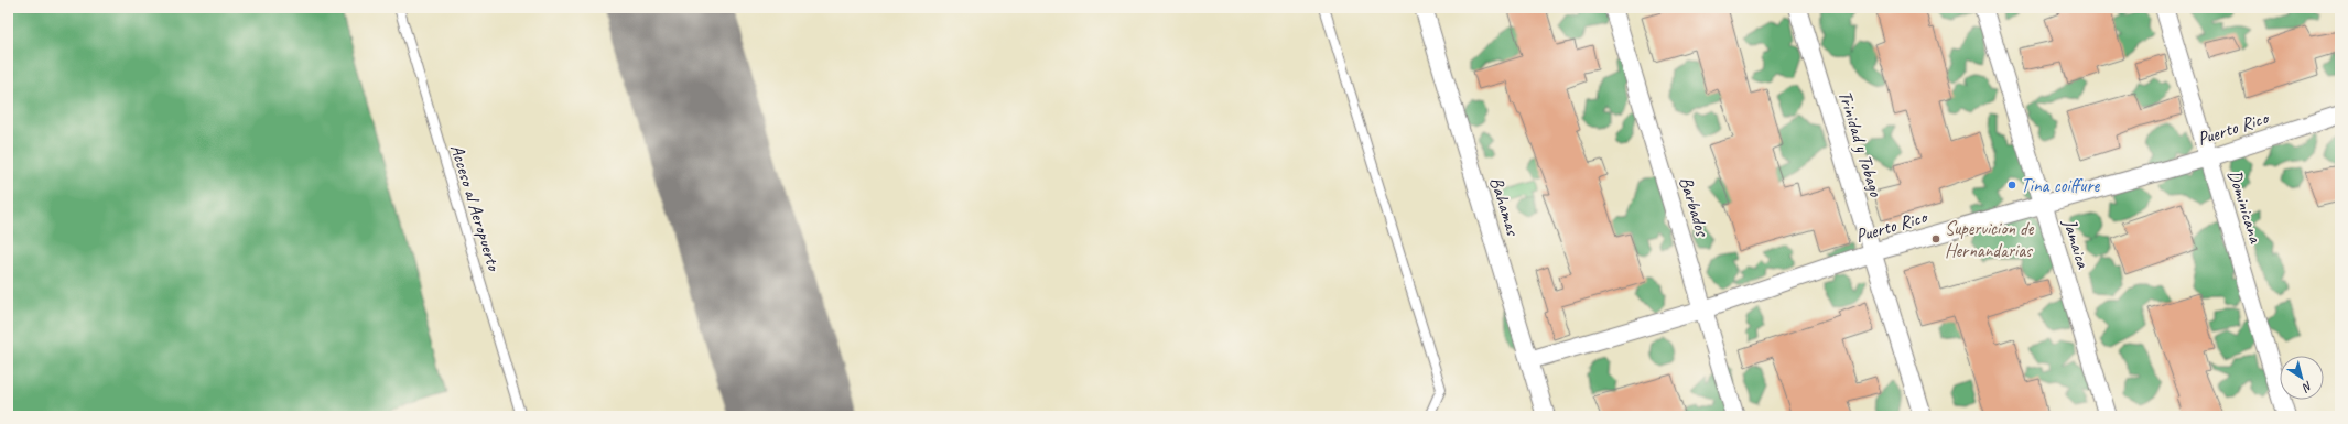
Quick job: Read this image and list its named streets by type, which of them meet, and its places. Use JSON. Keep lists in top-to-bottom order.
{
  "streets": {
    "street": [
      "Puerto Rico",
      "Trinidad y Tobago",
      "Bahamas",
      "Barbados",
      "Dominicana",
      "Jamaica"
    ],
    "lane": ["Acceso al Aeropuerto"]
  },
  "crossings": [
    ["Puerto Rico", "Trinidad y Tobago"],
    ["Puerto Rico", "Bahamas"],
    ["Puerto Rico", "Barbados"],
    ["Puerto Rico", "Dominicana"],
    ["Puerto Rico", "Jamaica"]
  ],
  "places": ["Tina coiffure", "Supervicion de Hernandarias"],
  "north": "bottom right"
}
